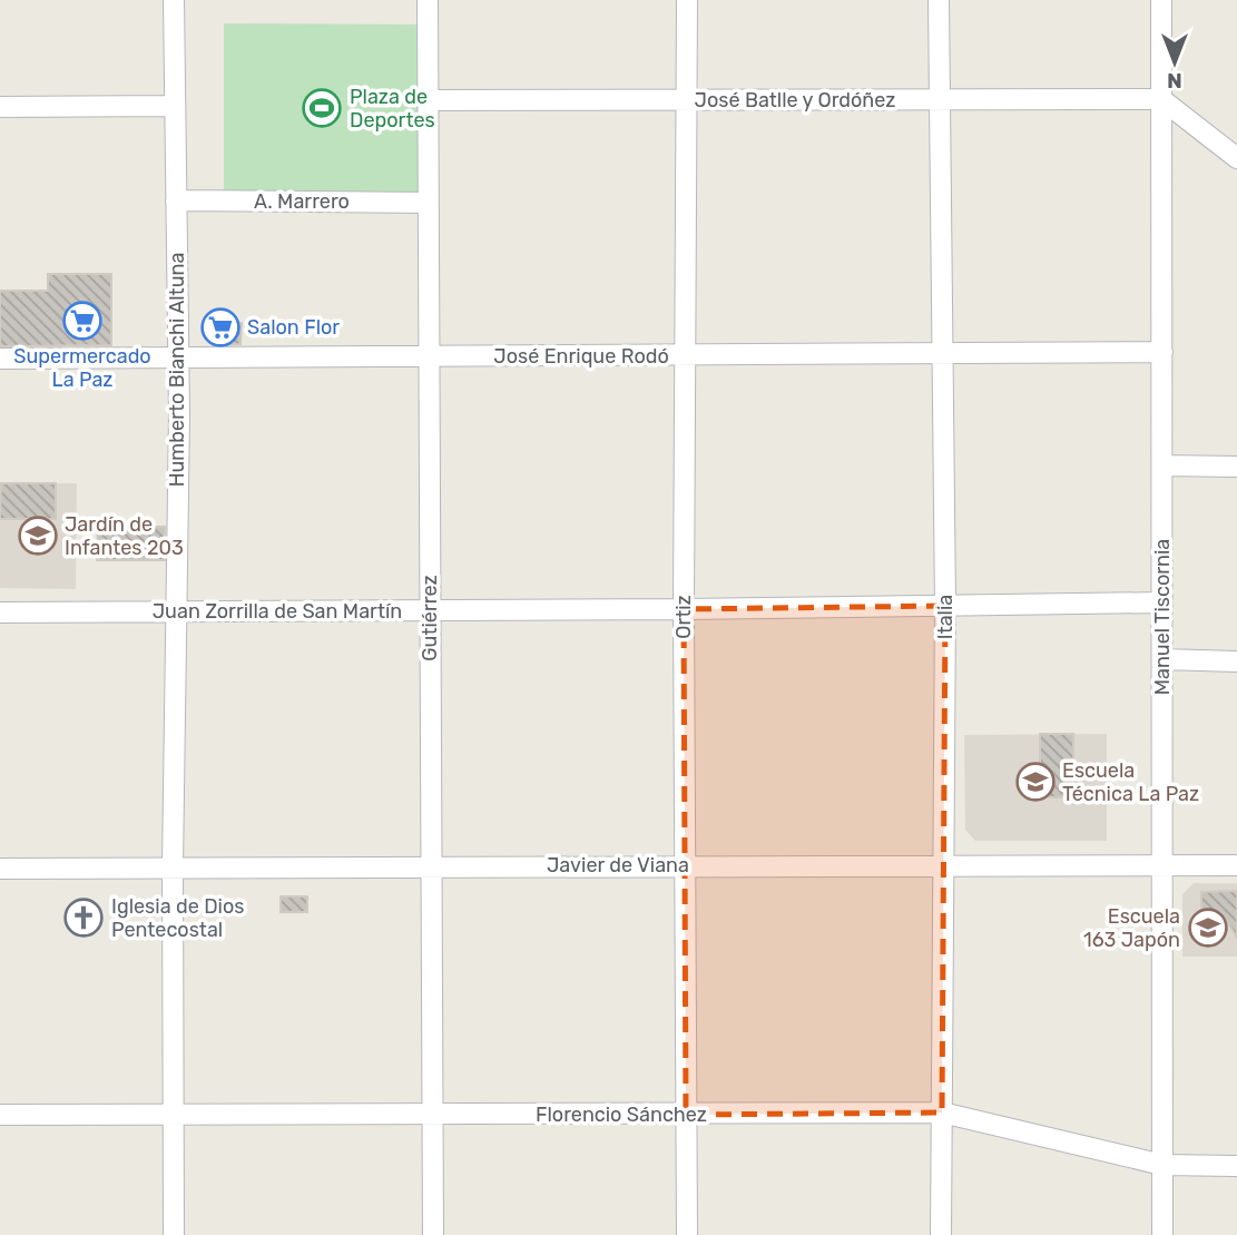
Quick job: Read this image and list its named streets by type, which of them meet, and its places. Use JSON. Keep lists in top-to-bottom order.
{
  "streets": {
    "street": [
      "José Batlle y Ordóñez",
      "A. Marrero",
      "José Enrique Rodó",
      "Humberto Bianchi Altuna",
      "Juan Zorrilla de San Martín",
      "Ortiz",
      "Italia",
      "Manuel Tiscornia",
      "Gutiérrez",
      "Javier de Viana",
      "Florencio Sánchez"
    ]
  },
  "crossings": [
    ["José Batlle y Ordóñez", "Ortiz"],
    ["José Batlle y Ordóñez", "Italia"],
    ["José Batlle y Ordóñez", "Manuel Tiscornia"],
    ["José Batlle y Ordóñez", "Gutiérrez"],
    ["A. Marrero", "Humberto Bianchi Altuna"],
    ["A. Marrero", "Gutiérrez"],
    ["José Enrique Rodó", "Humberto Bianchi Altuna"],
    ["José Enrique Rodó", "Ortiz"],
    ["José Enrique Rodó", "Italia"],
    ["José Enrique Rodó", "Manuel Tiscornia"],
    ["José Enrique Rodó", "Gutiérrez"],
    ["Humberto Bianchi Altuna", "Juan Zorrilla de San Martín"],
    ["Humberto Bianchi Altuna", "Javier de Viana"],
    ["Humberto Bianchi Altuna", "Florencio Sánchez"],
    ["Juan Zorrilla de San Martín", "Ortiz"],
    ["Juan Zorrilla de San Martín", "Italia"],
    ["Juan Zorrilla de San Martín", "Manuel Tiscornia"],
    ["Juan Zorrilla de San Martín", "Gutiérrez"],
    ["Ortiz", "Javier de Viana"],
    ["Ortiz", "Florencio Sánchez"],
    ["Italia", "Javier de Viana"],
    ["Italia", "Florencio Sánchez"],
    ["Manuel Tiscornia", "Javier de Viana"],
    ["Manuel Tiscornia", "Florencio Sánchez"],
    ["Gutiérrez", "Javier de Viana"],
    ["Gutiérrez", "Florencio Sánchez"]
  ],
  "places": {
    "sports": ["Plaza de Deportes"],
    "supermarket": ["Supermercado La Paz", "Salon Flor"],
    "school or university": ["Jardín de Infantes 203", "Escuela Técnica La Paz", "Escuela 163 Japón"],
    "church": ["Iglesia de Dios Pentecostal"]
  },
  "north": "bottom"
}
